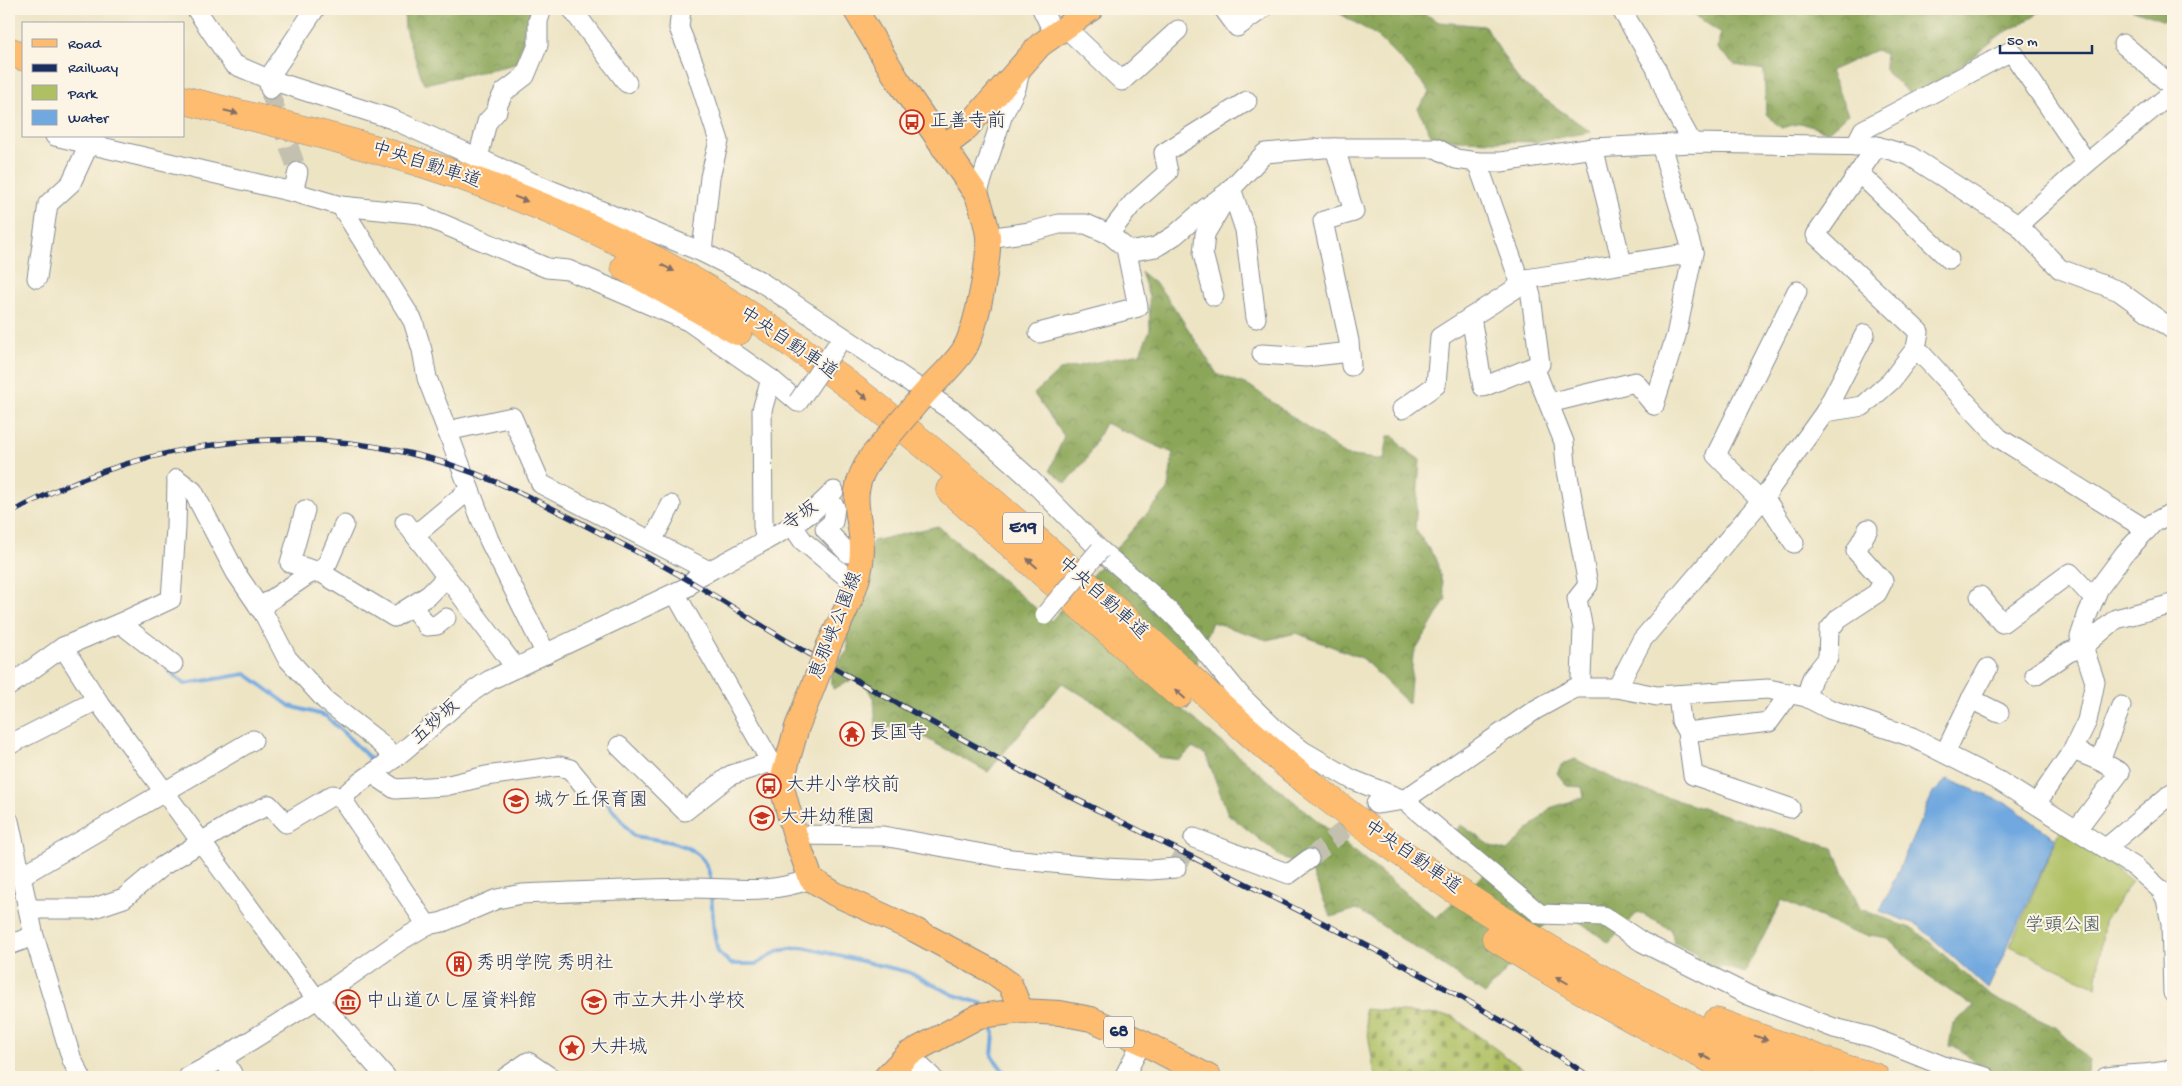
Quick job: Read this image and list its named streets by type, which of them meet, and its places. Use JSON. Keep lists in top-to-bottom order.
{
  "streets": {
    "highway": ["中央自動車道", "E19"],
    "main road": ["恵那峡公園線", "68"],
    "street": ["寺坂", "五妙坂"]
  },
  "crossings": [
    ["寺坂", "五妙坂"]
  ],
  "parks": ["学頭公園"],
  "places": {
    "bus stop": ["正善寺前", "大井小学校前"],
    "temple": ["長国寺"],
    "school or university": ["城ケ丘保育園", "大井幼稚園", "市立大井小学校"],
    "building": ["秀明学院 秀明社"],
    "museum": ["中山道ひし屋資料館"],
    "place": ["大井城"]
  },
  "legend": [
    "Road",
    "Railway",
    "Park",
    "Water"
  ],
  "scale_bar": "50 m"
}
